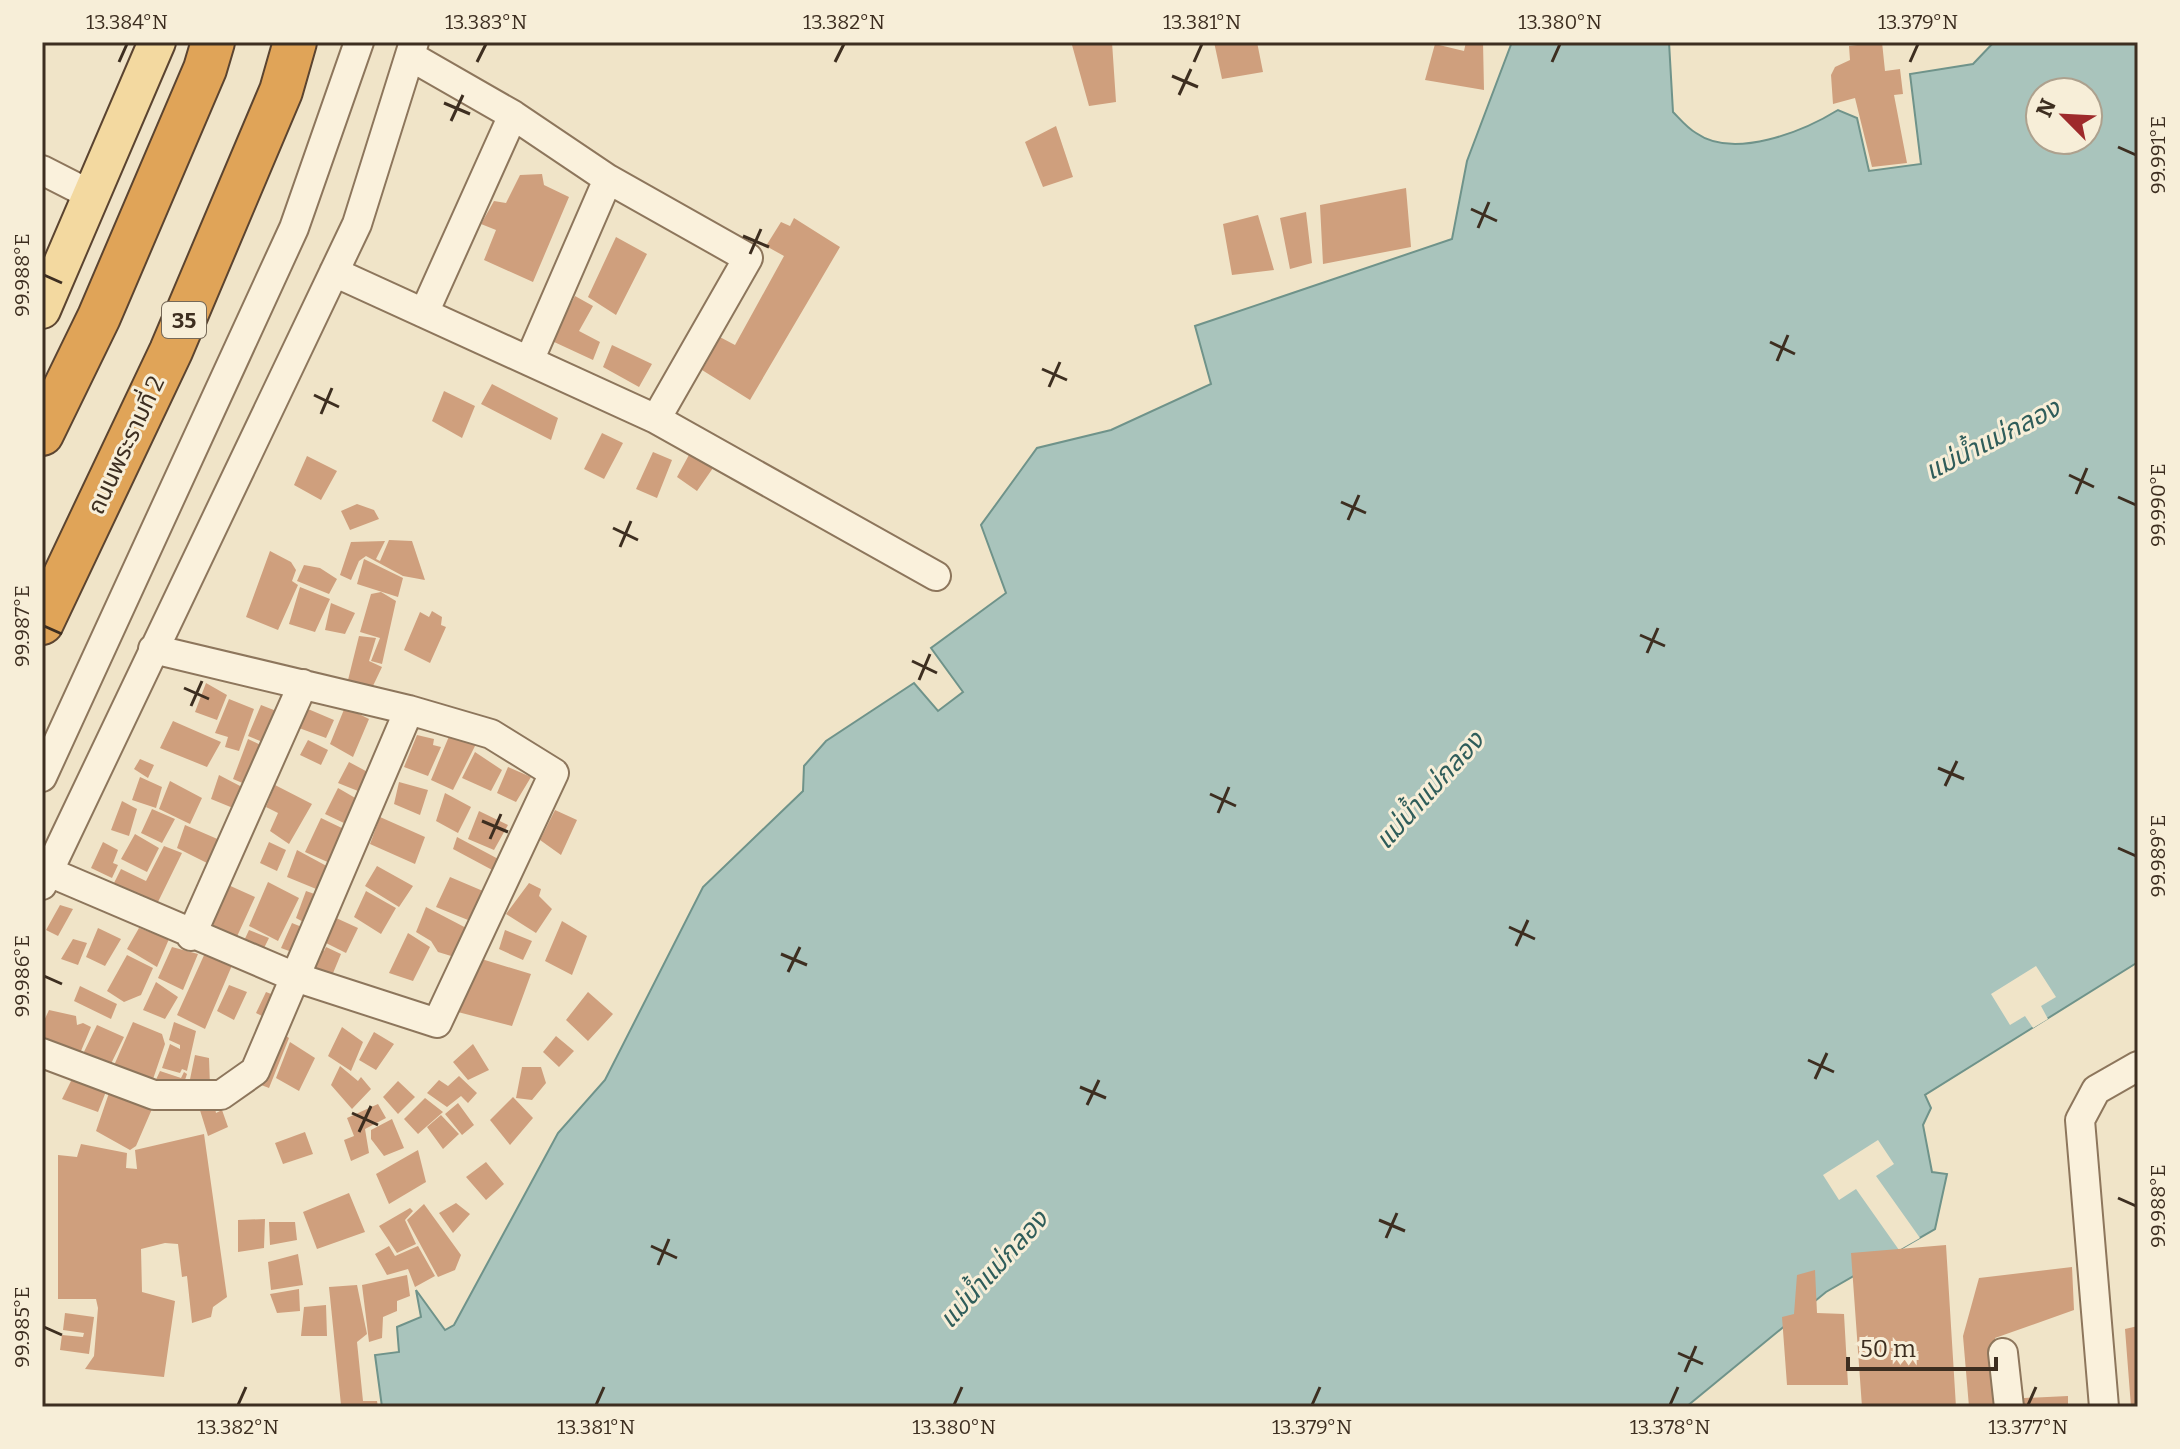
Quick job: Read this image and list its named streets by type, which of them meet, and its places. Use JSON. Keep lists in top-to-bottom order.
{
  "streets": {
    "highway": ["35", "ถนนพระรามที่ 2"]
  },
  "water": ["แม่น้ำแม่กลอง"],
  "scale_bar": "50 m",
  "north": "top left",
  "coordinates": [
    "13.384°N",
    "13.383°N",
    "13.382°N",
    "13.381°N",
    "13.380°N",
    "13.379°N",
    "99.991°E",
    "99.988°E",
    "99.990°E",
    "99.987°E",
    "99.989°E",
    "99.986°E",
    "99.985°E",
    "13.378°N",
    "13.377°N"
  ]
}
